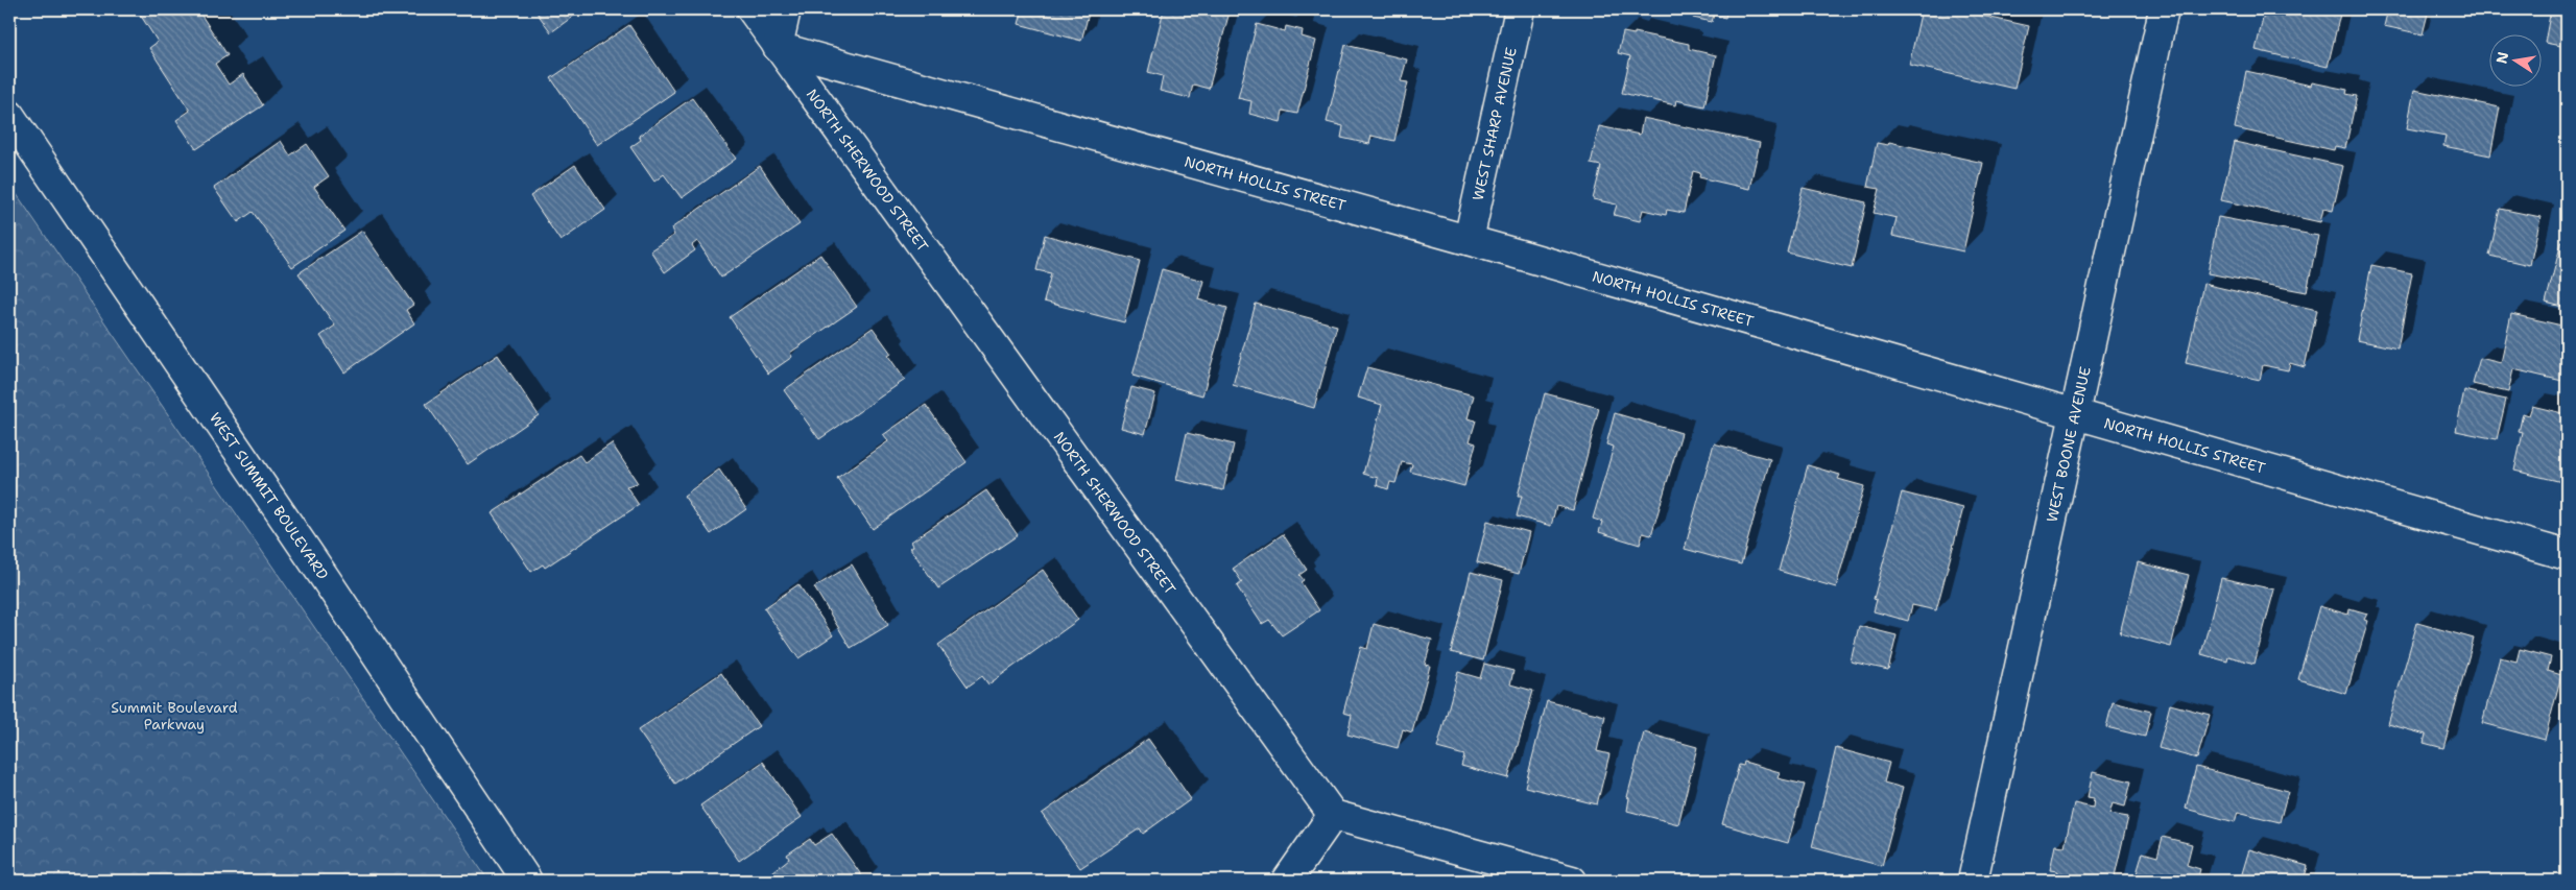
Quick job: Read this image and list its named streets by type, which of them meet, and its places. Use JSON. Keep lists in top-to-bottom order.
{
  "streets": {
    "street": [
      "WEST SHARP AVENUE",
      "NORTH SHERWOOD STREET",
      "NORTH HOLLIS STREET",
      "WEST BOONE AVENUE",
      "WEST SUMMIT BOULEVARD"
    ]
  },
  "crossings": [
    ["WEST SHARP AVENUE", "NORTH HOLLIS STREET"],
    ["NORTH SHERWOOD STREET", "NORTH HOLLIS STREET"],
    ["NORTH HOLLIS STREET", "WEST BOONE AVENUE"]
  ],
  "parks": ["Summit Boulevard Parkway"],
  "north": "left"
}
